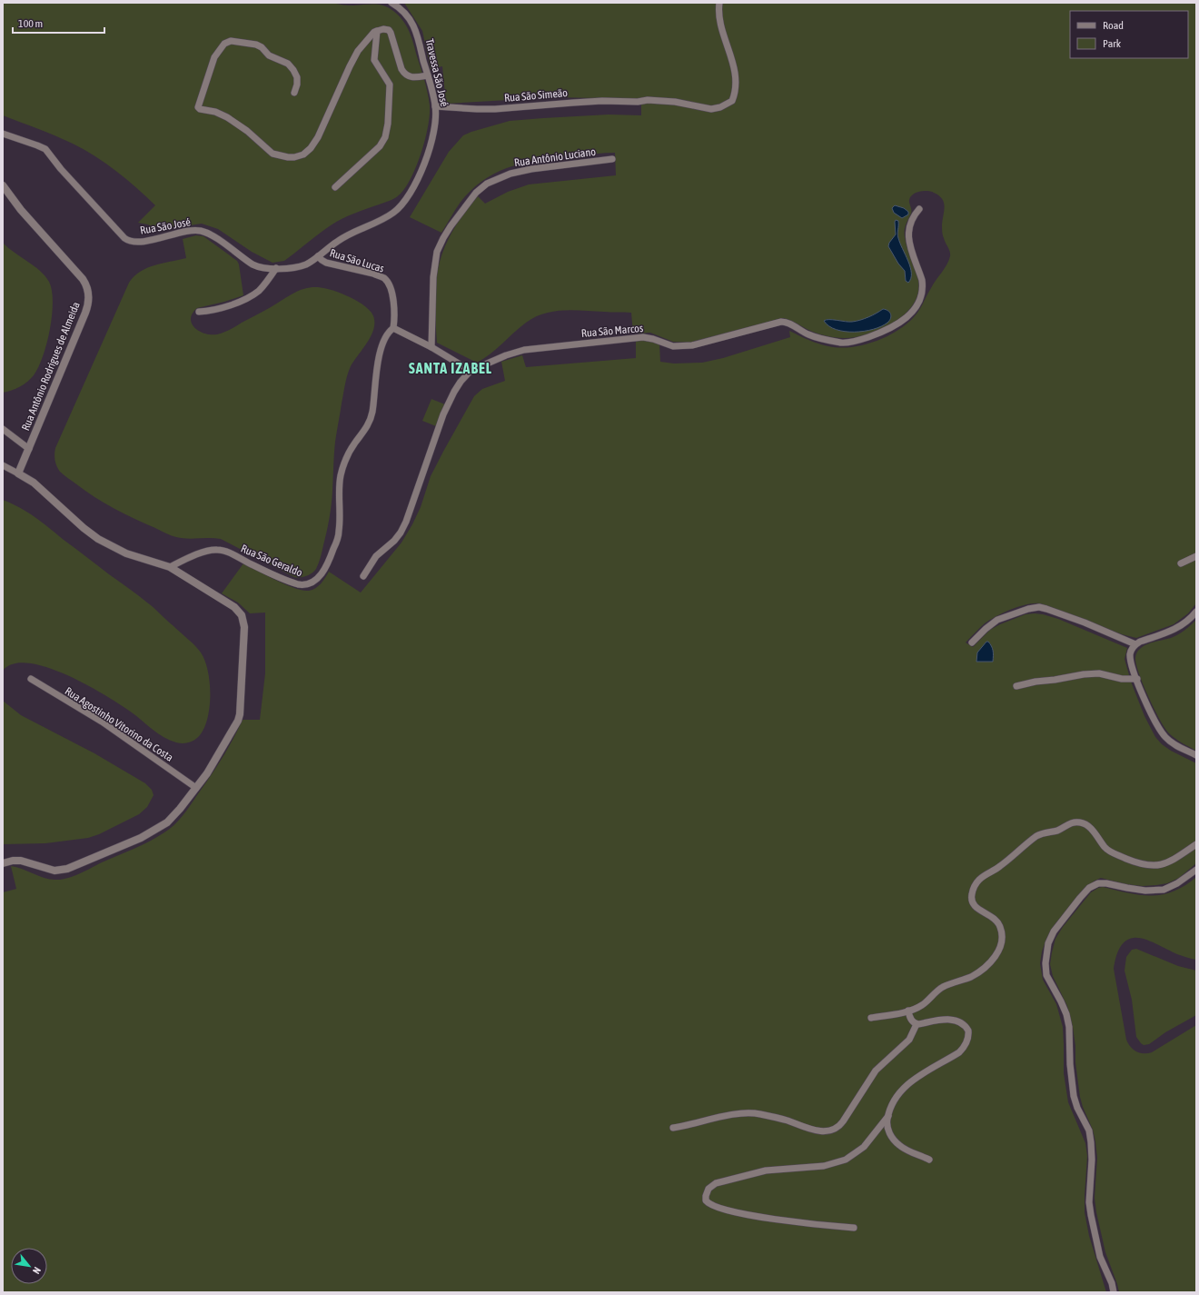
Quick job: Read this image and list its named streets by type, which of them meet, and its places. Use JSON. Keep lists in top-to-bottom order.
{
  "streets": {
    "street": [
      "Travessa São José",
      "Rua São Simeão",
      "Rua Antônio Luciano",
      "Rua São José",
      "Rua São Lucas",
      "Rua São Marcos",
      "Rua Antônio Rodrigues de Almeida",
      "Rua São Geraldo",
      "Rua Agostinho Vitorino da Costa"
    ]
  },
  "crossings": [
    ["Travessa São José", "Rua São Simeão"],
    ["Travessa São José", "Rua São José"],
    ["Travessa São José", "Rua São Lucas"],
    ["Rua São José", "Rua São Lucas"],
    ["Rua São Lucas", "Rua São Geraldo"]
  ],
  "districts": ["SANTA IZABEL"],
  "legend": ["Road", "Park"],
  "scale_bar": "100 m",
  "north": "bottom right"
}
